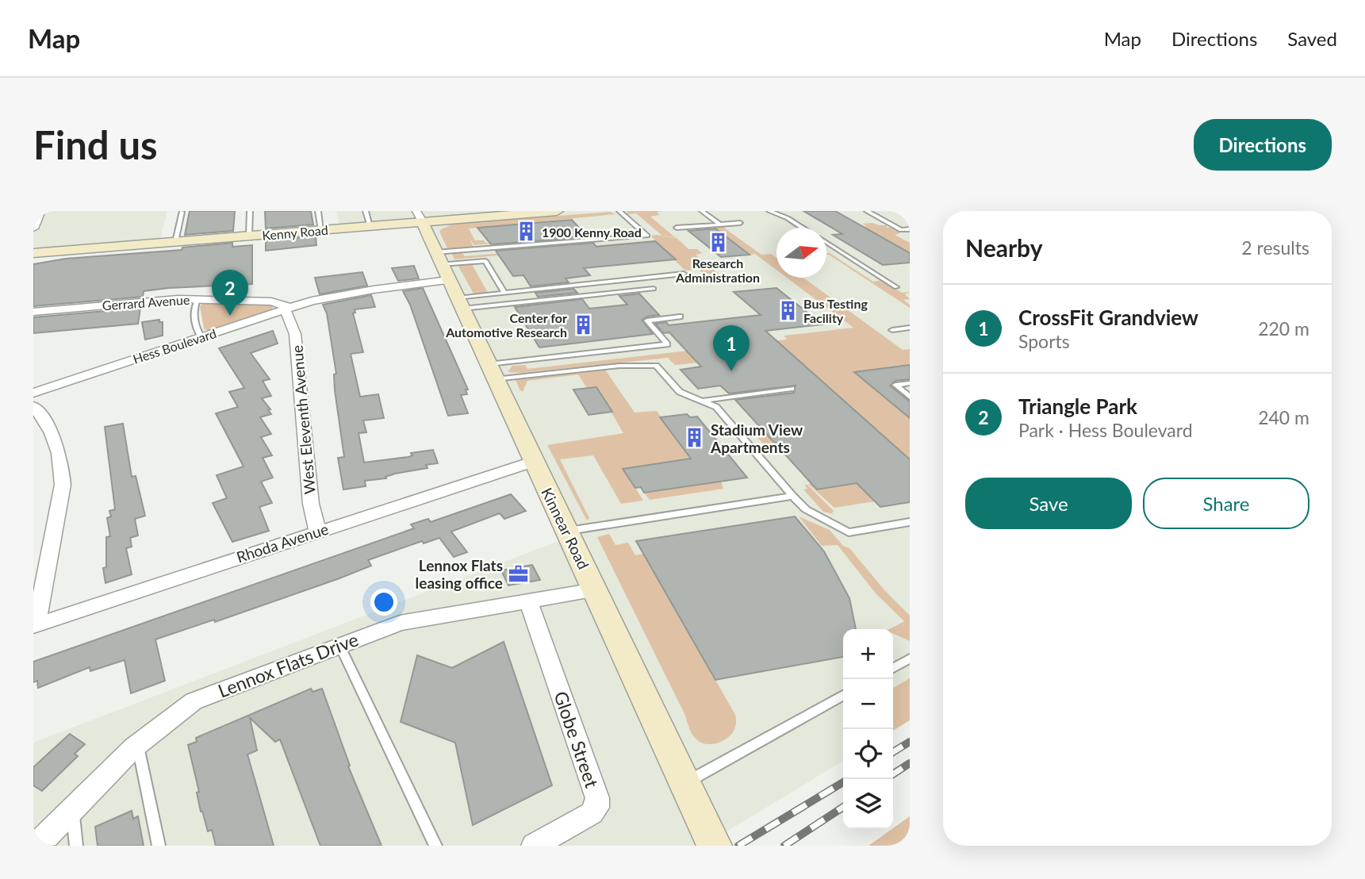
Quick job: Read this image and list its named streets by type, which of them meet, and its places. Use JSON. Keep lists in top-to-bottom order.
{
  "streets": {
    "street": [
      "Kenny Road",
      "Gerrard Avenue",
      "Hess Boulevard",
      "West Eleventh Avenue",
      "Kinnear Road",
      "Rhoda Avenue",
      "Lennox Flats Drive",
      "Globe Street"
    ]
  },
  "crossings": [
    ["Kenny Road", "Kinnear Road"],
    ["Gerrard Avenue", "Hess Boulevard"],
    ["Gerrard Avenue", "West Eleventh Avenue"],
    ["Hess Boulevard", "West Eleventh Avenue"],
    ["Hess Boulevard", "Kinnear Road"],
    ["West Eleventh Avenue", "Rhoda Avenue"],
    ["Kinnear Road", "Rhoda Avenue"],
    ["Kinnear Road", "Lennox Flats Drive"],
    ["Lennox Flats Drive", "Globe Street"]
  ],
  "places": {
    "building": [
      "1900 Kenny Road",
      "Research Administration",
      "Bus Testing Facility",
      "Center for Automotive Research",
      "Stadium View Apartments"
    ],
    "office": ["Lennox Flats leasing office"]
  },
  "north": "right",
  "page": {
    "header": "Map",
    "nav": ["Map", "Directions", "Saved"],
    "buttons": [
      "Directions",
      ["Save", "Share"]
    ],
    "title": "Find us",
    "heading": ["Nearby", "2 results"],
    "pins": ["2", "1"],
    "list": [
      {
        "mark": "1",
        "name": "CrossFit Grandview",
        "note": "Sports",
        "value": "220 m"
      },
      {
        "mark": "2",
        "name": "Triangle Park",
        "note": "Park · Hess Boulevard",
        "value": "240 m"
      }
    ],
    "map_buttons": ["+", "−"]
  }
}
